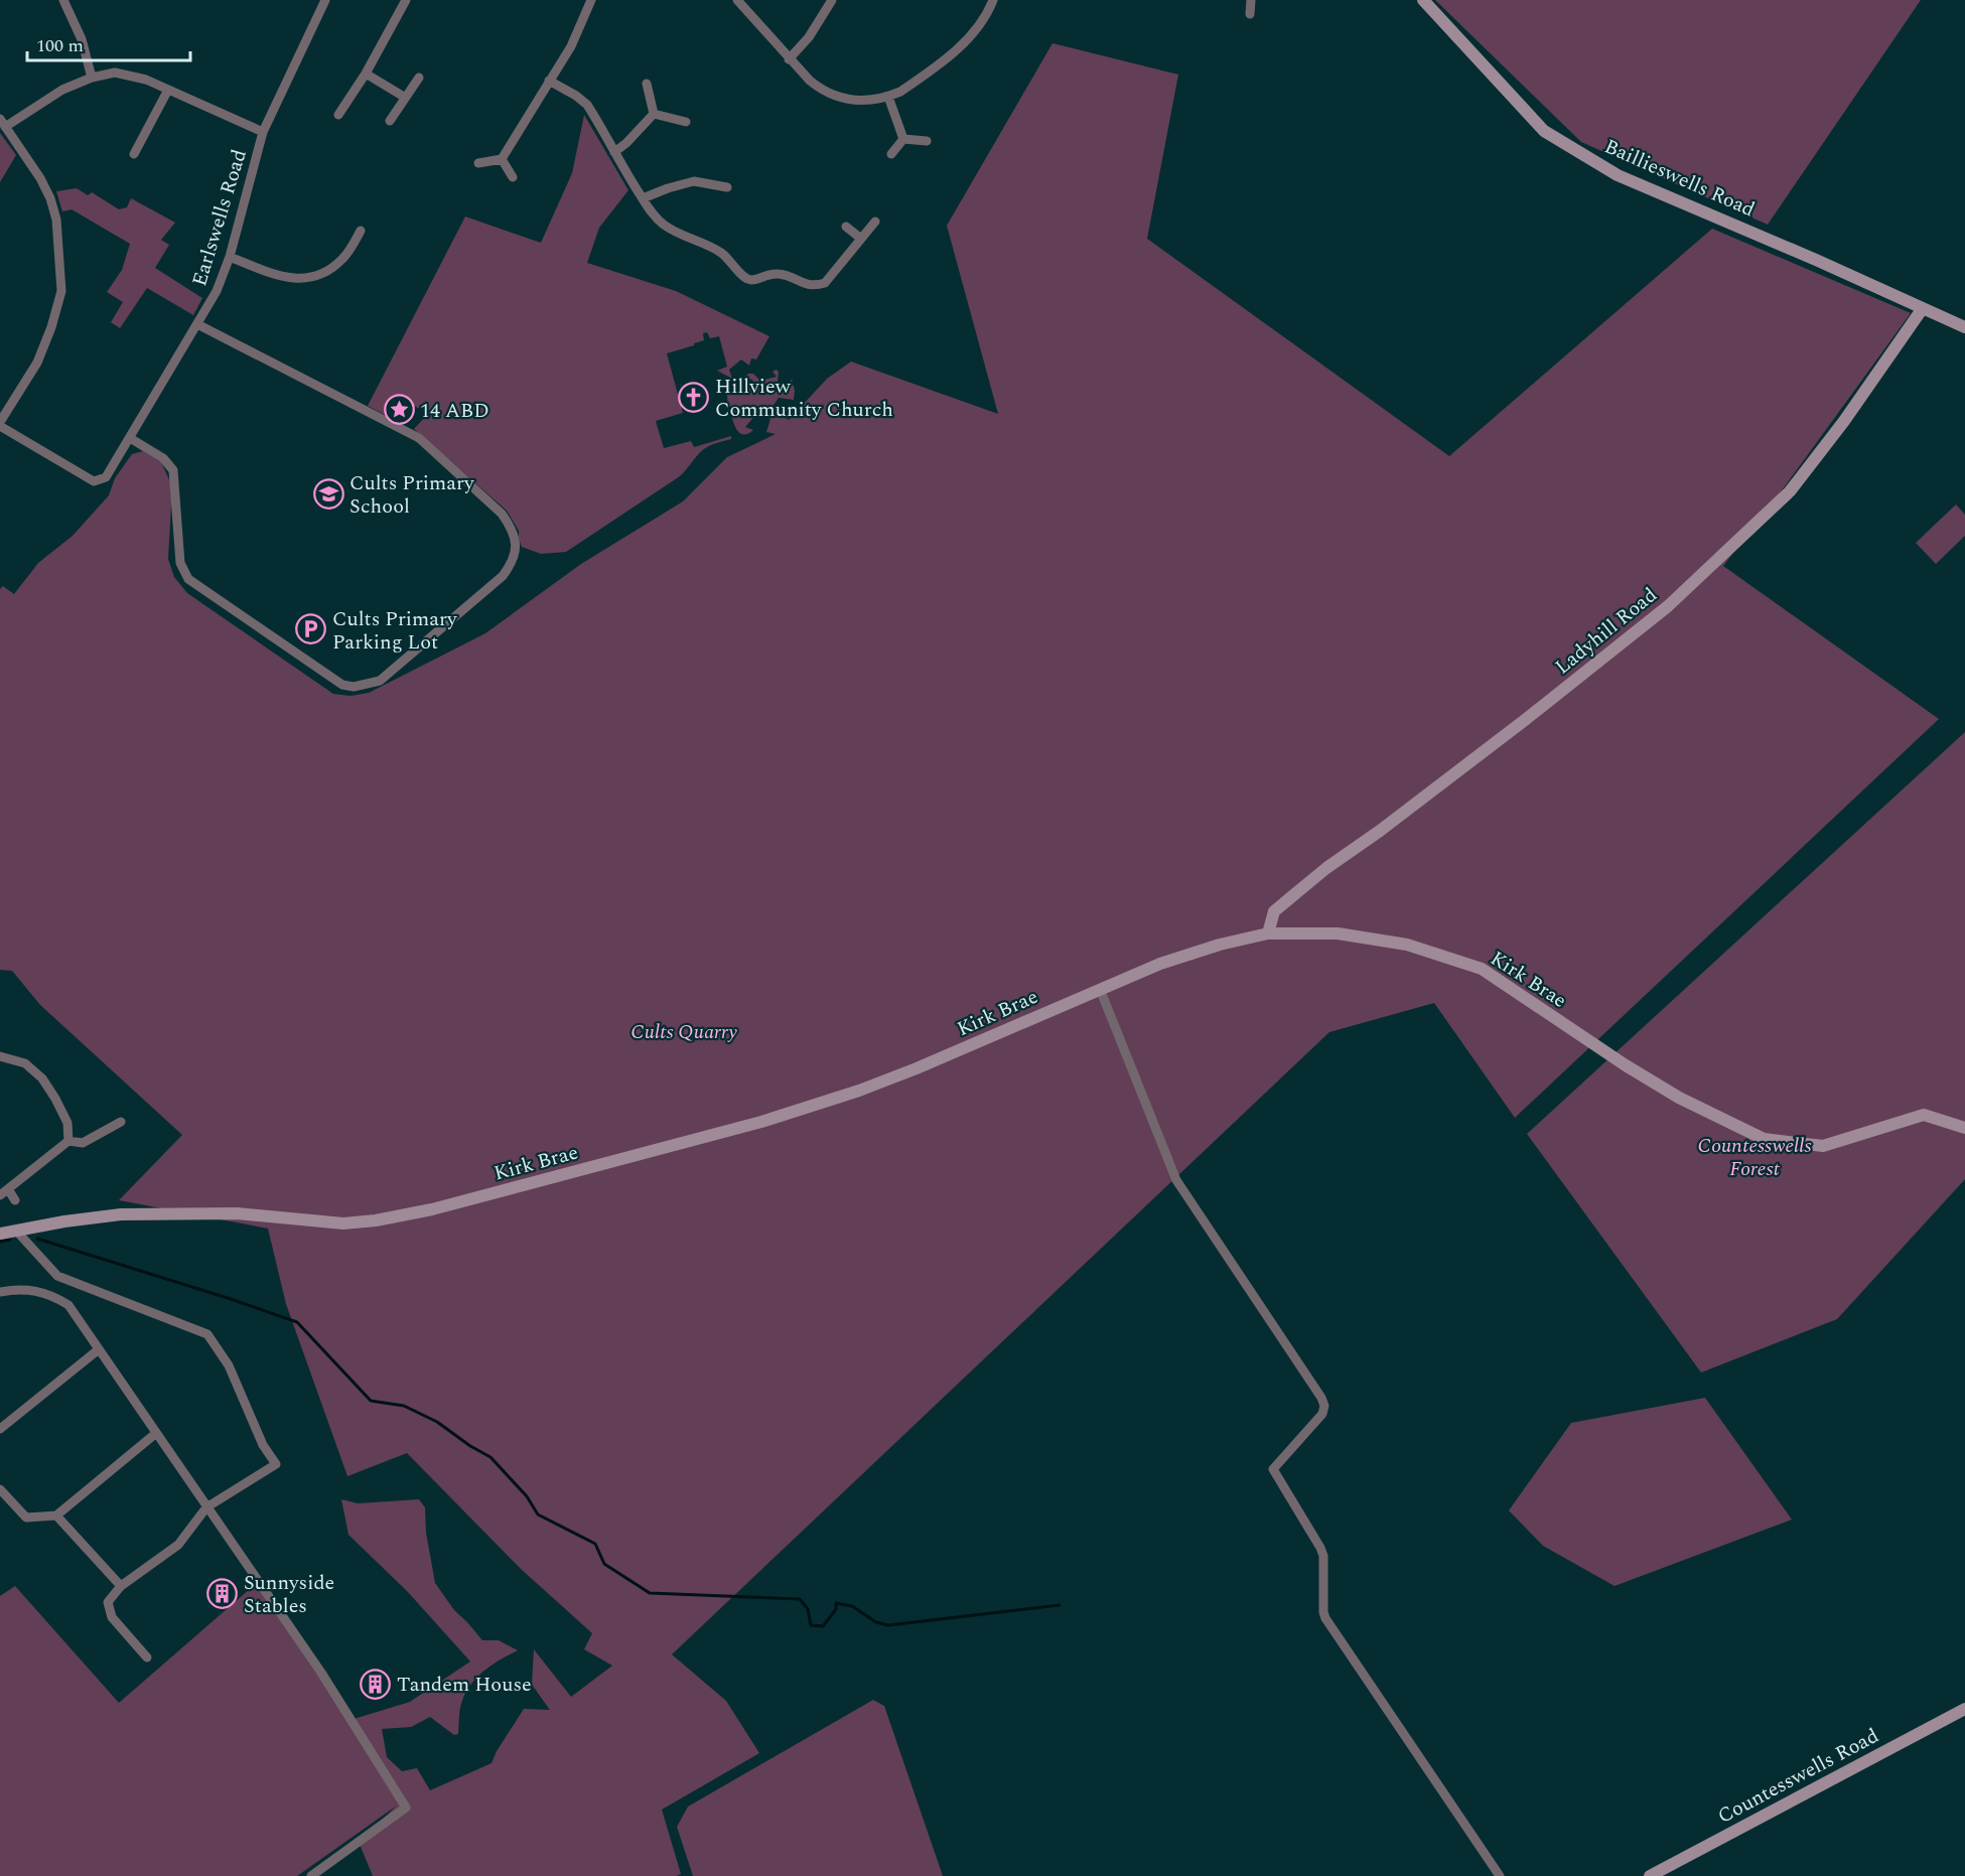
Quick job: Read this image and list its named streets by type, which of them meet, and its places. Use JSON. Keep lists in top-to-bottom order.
{
  "streets": {
    "street": [
      "Baillieswells Road",
      "Earlswells Road",
      "Ladyhill Road",
      "Kirk Brae",
      "Countesswells Road"
    ]
  },
  "crossings": [
    ["Baillieswells Road", "Ladyhill Road"],
    ["Ladyhill Road", "Kirk Brae"]
  ],
  "parks": ["Cults Quarry", "Countesswells Forest"],
  "places": {
    "church": ["Hillview Community Church"],
    "place": ["14 ABD"],
    "school or university": ["Cults Primary School"],
    "parking": ["Cults Primary Parking Lot"],
    "building": ["Sunnyside Stables", "Tandem House"]
  },
  "scale_bar": "100 m"
}
